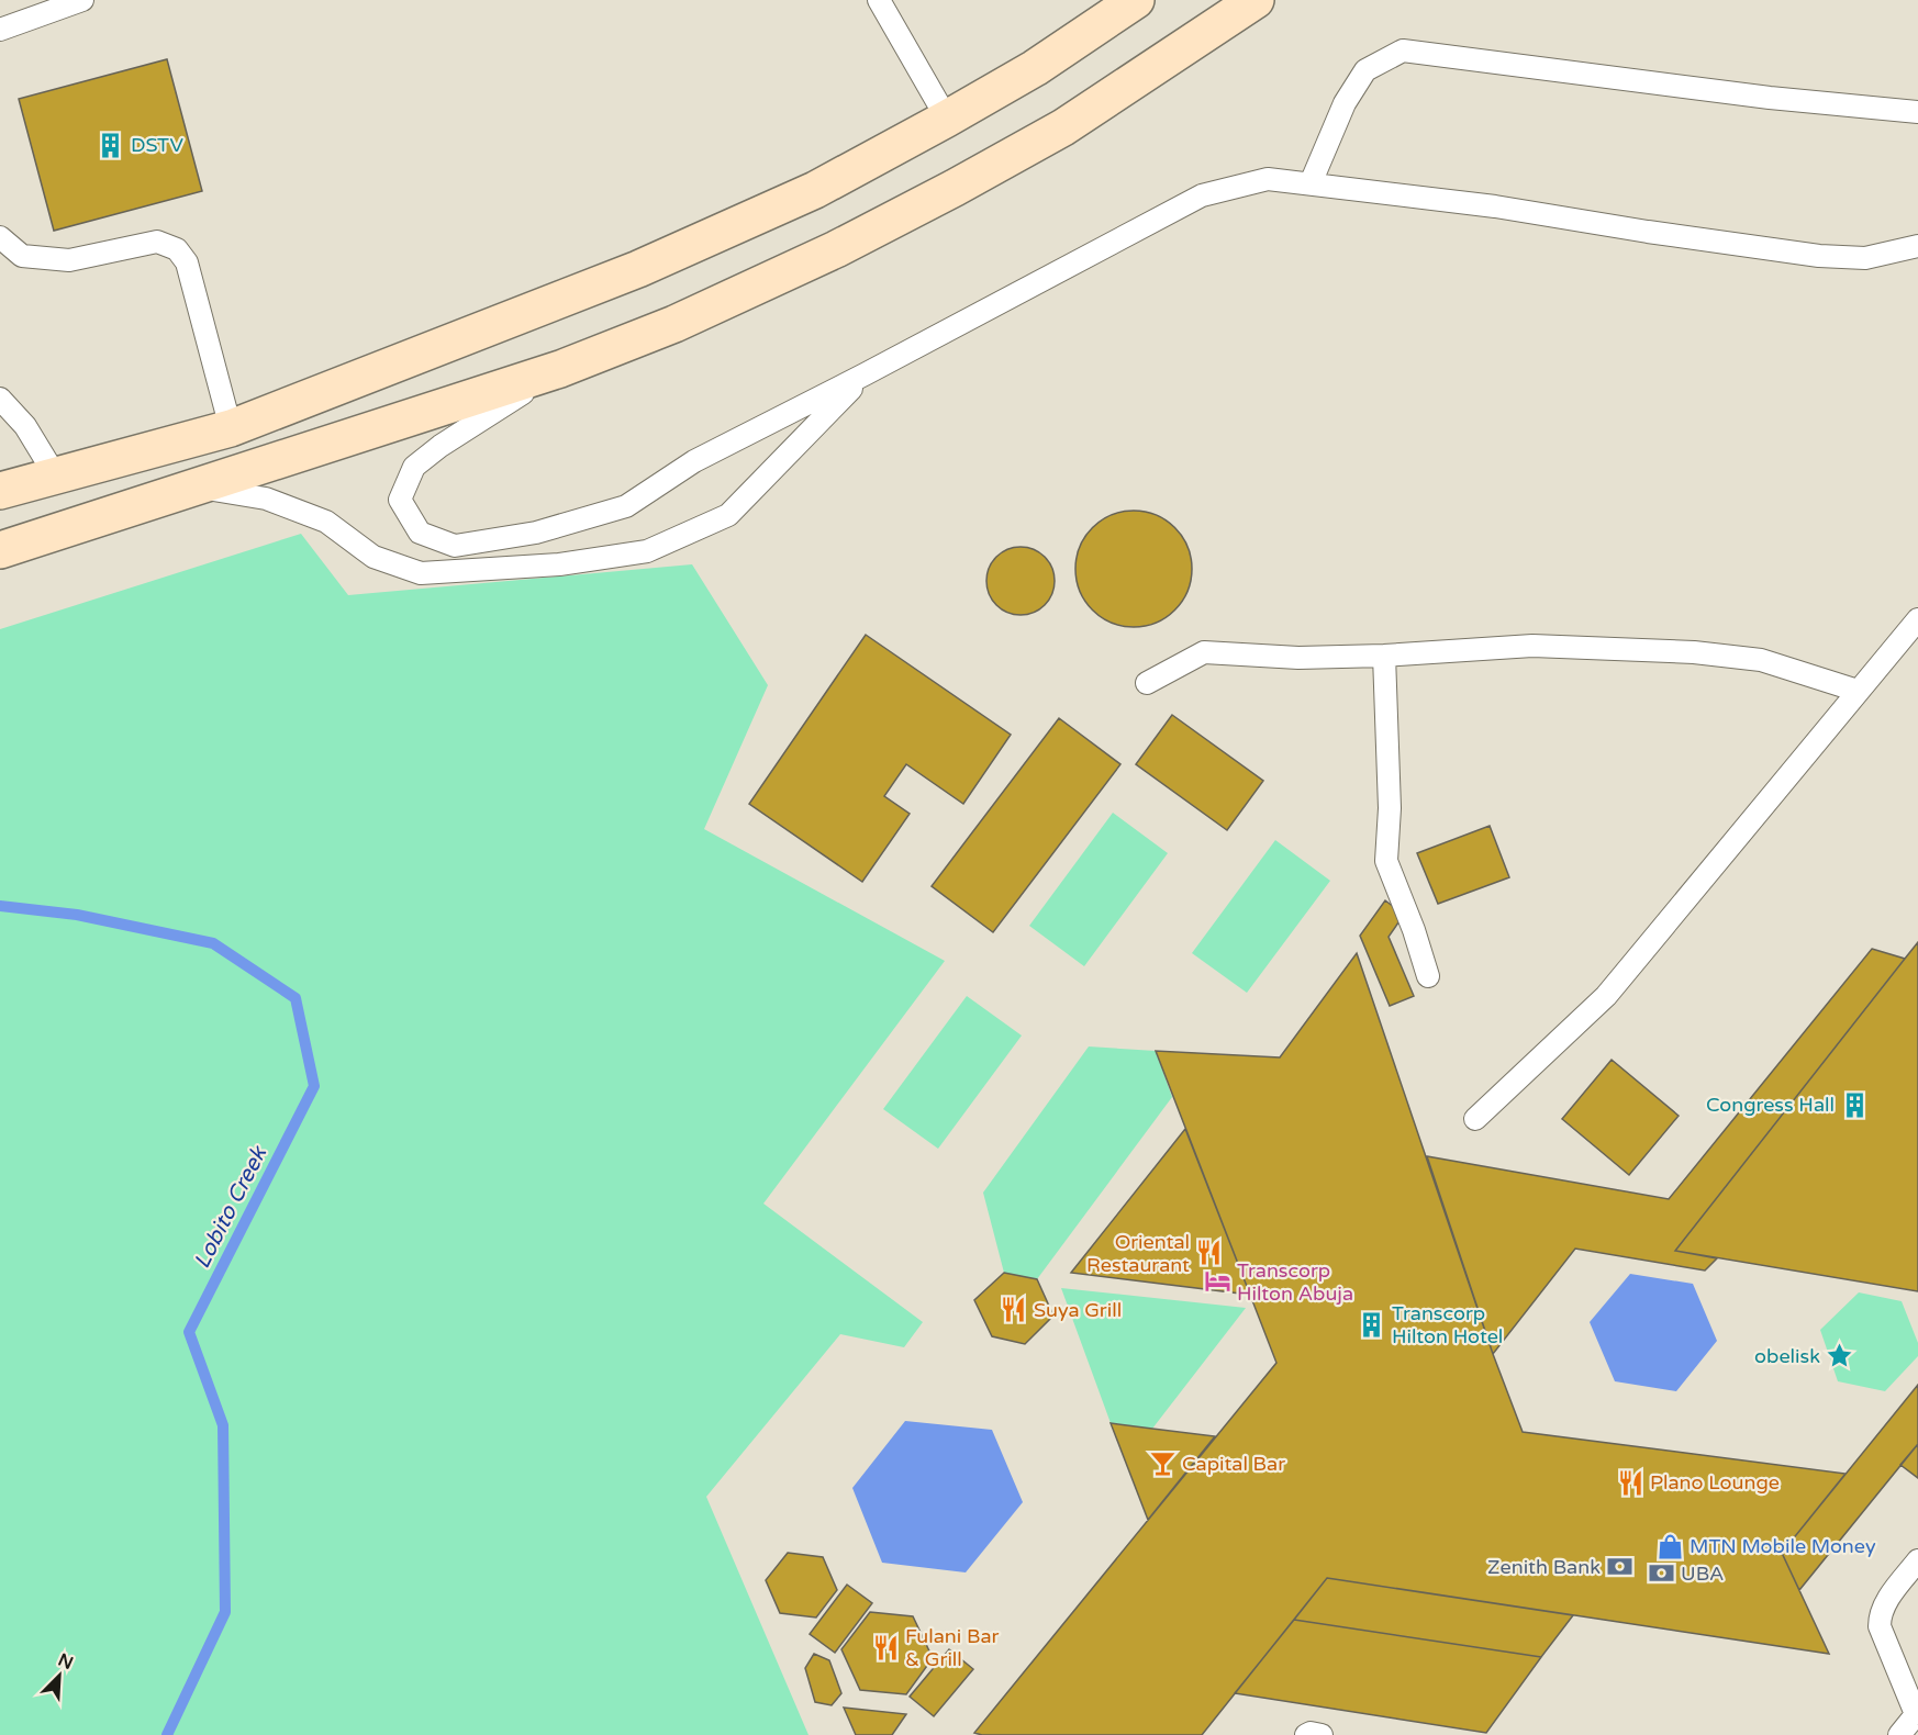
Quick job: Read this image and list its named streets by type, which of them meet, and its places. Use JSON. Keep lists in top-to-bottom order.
{
  "water": ["Lobito Creek"],
  "places": {
    "building": ["DSTV", "Congress Hall", "Transcorp Hilton Hotel"],
    "restaurant": [
      "Oriental Restaurant",
      "Suya Grill",
      "Plano Lounge",
      "Fulani Bar & Grill"
    ],
    "hotel": ["Transcorp Hilton Abuja"],
    "place": ["obelisk"],
    "bar": ["Capital Bar"],
    "shop": ["MTN Mobile Money"],
    "bank": ["Zenith Bank", "UBA"]
  },
  "north": "top right"
}
